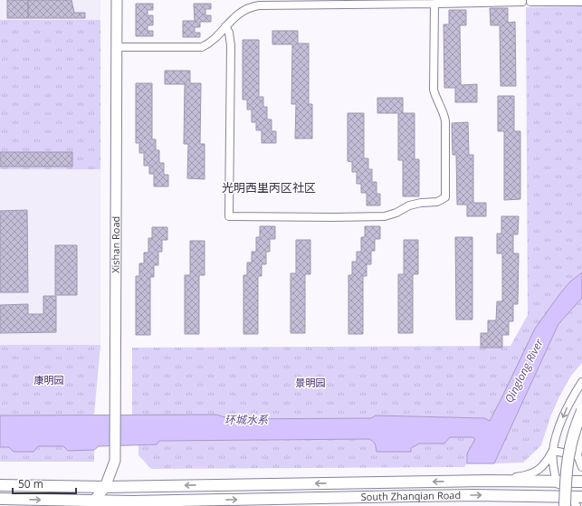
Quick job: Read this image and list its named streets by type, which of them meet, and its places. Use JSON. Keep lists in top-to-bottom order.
{
  "streets": {
    "main road": ["South Zhanqian Road"],
    "street": ["Xishan Road"]
  },
  "crossings": [
    ["Xishan Road", "South Zhanqian Road"]
  ],
  "districts": ["光明西里丙区社区"],
  "water": ["Qinglong River", "环城水系"],
  "parks": ["康明园", "景明园"],
  "scale_bar": "50 m"
}
